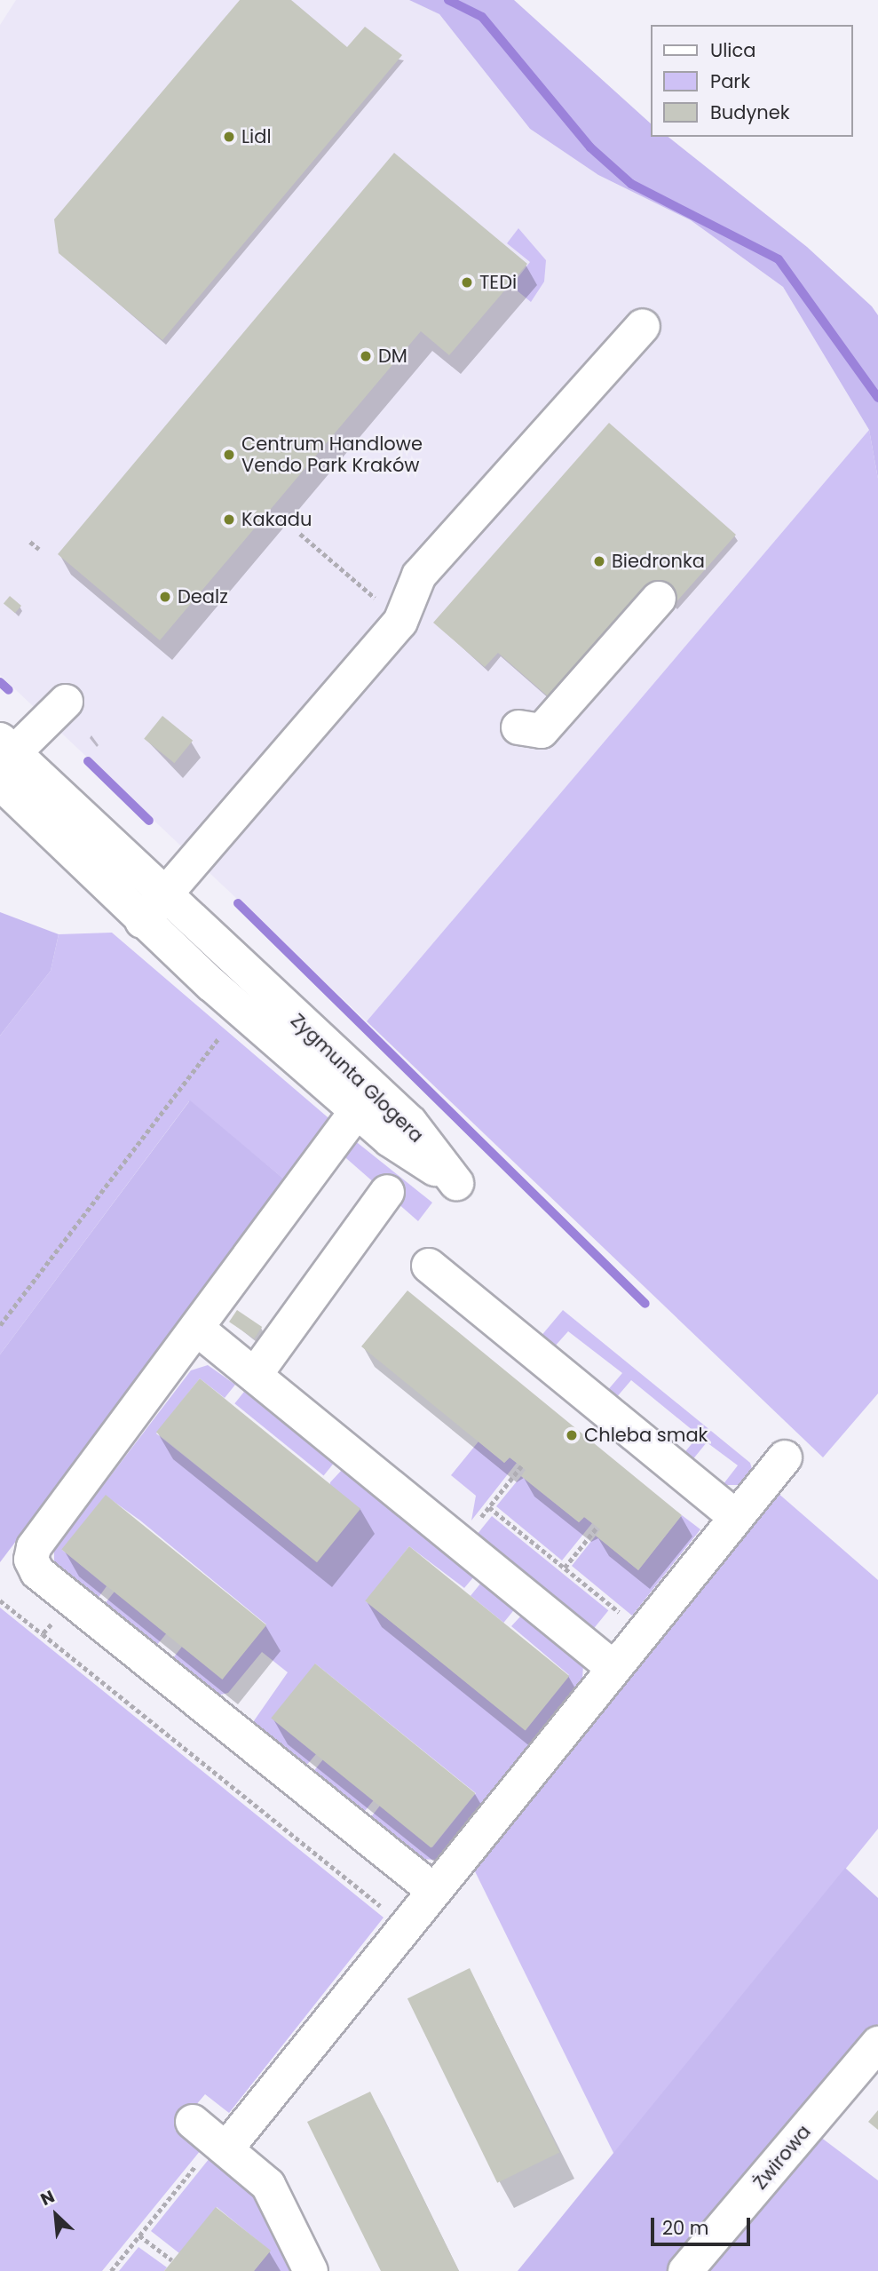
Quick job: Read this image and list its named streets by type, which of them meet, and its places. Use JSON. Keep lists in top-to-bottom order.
{
  "streets": {
    "street": ["Zygmunta Glogera", "Żwirowa"]
  },
  "places": [
    "Lidl",
    "TEDi",
    "DM",
    "Centrum Handlowe Vendo Park Kraków",
    "Kakadu",
    "Biedronka",
    "Dealz",
    "Chleba smak"
  ],
  "legend": ["Ulica", "Park", "Budynek"],
  "scale_bar": "20 m",
  "north": "top left"
}
